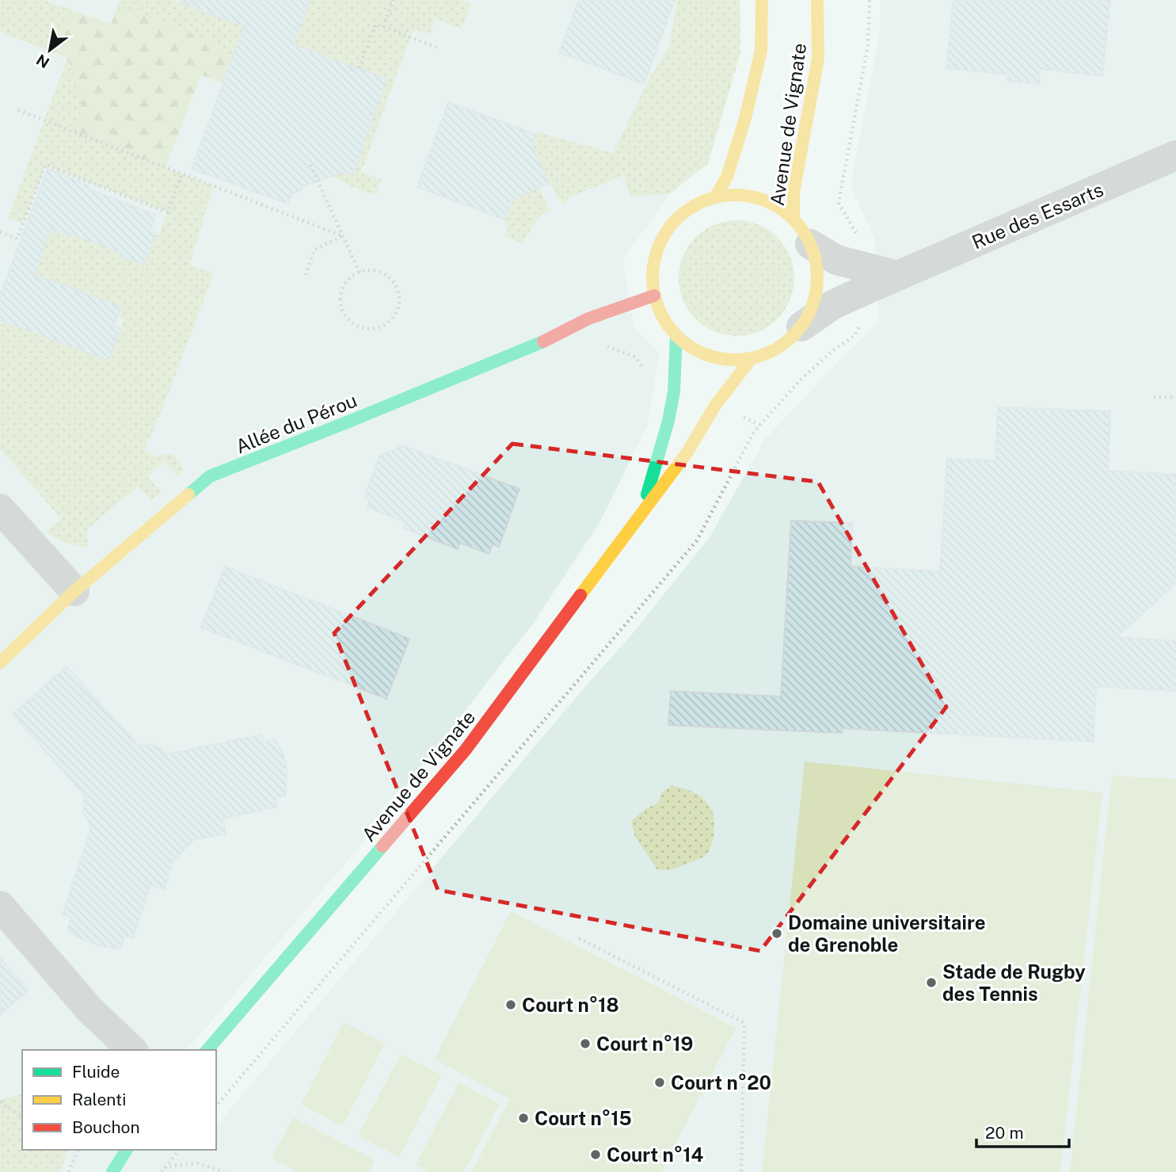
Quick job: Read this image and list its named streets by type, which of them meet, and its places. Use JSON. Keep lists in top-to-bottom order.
{
  "streets": {
    "street": ["Avenue de Vignate", "Rue des Essarts", "Allée du Pérou"]
  },
  "crossings": [
    ["Avenue de Vignate", "Rue des Essarts"],
    ["Avenue de Vignate", "Allée du Pérou"],
    ["Rue des Essarts", "Allée du Pérou"]
  ],
  "places": [
    "Domaine universitaire de Grenoble",
    "Stade de Rugby des Tennis",
    "Court n°18",
    "Court n°19",
    "Court n°20",
    "Court n°15",
    "Court n°14"
  ],
  "legend": ["Fluide", "Ralenti", "Bouchon"],
  "scale_bar": "20 m",
  "north": "bottom left"
}
